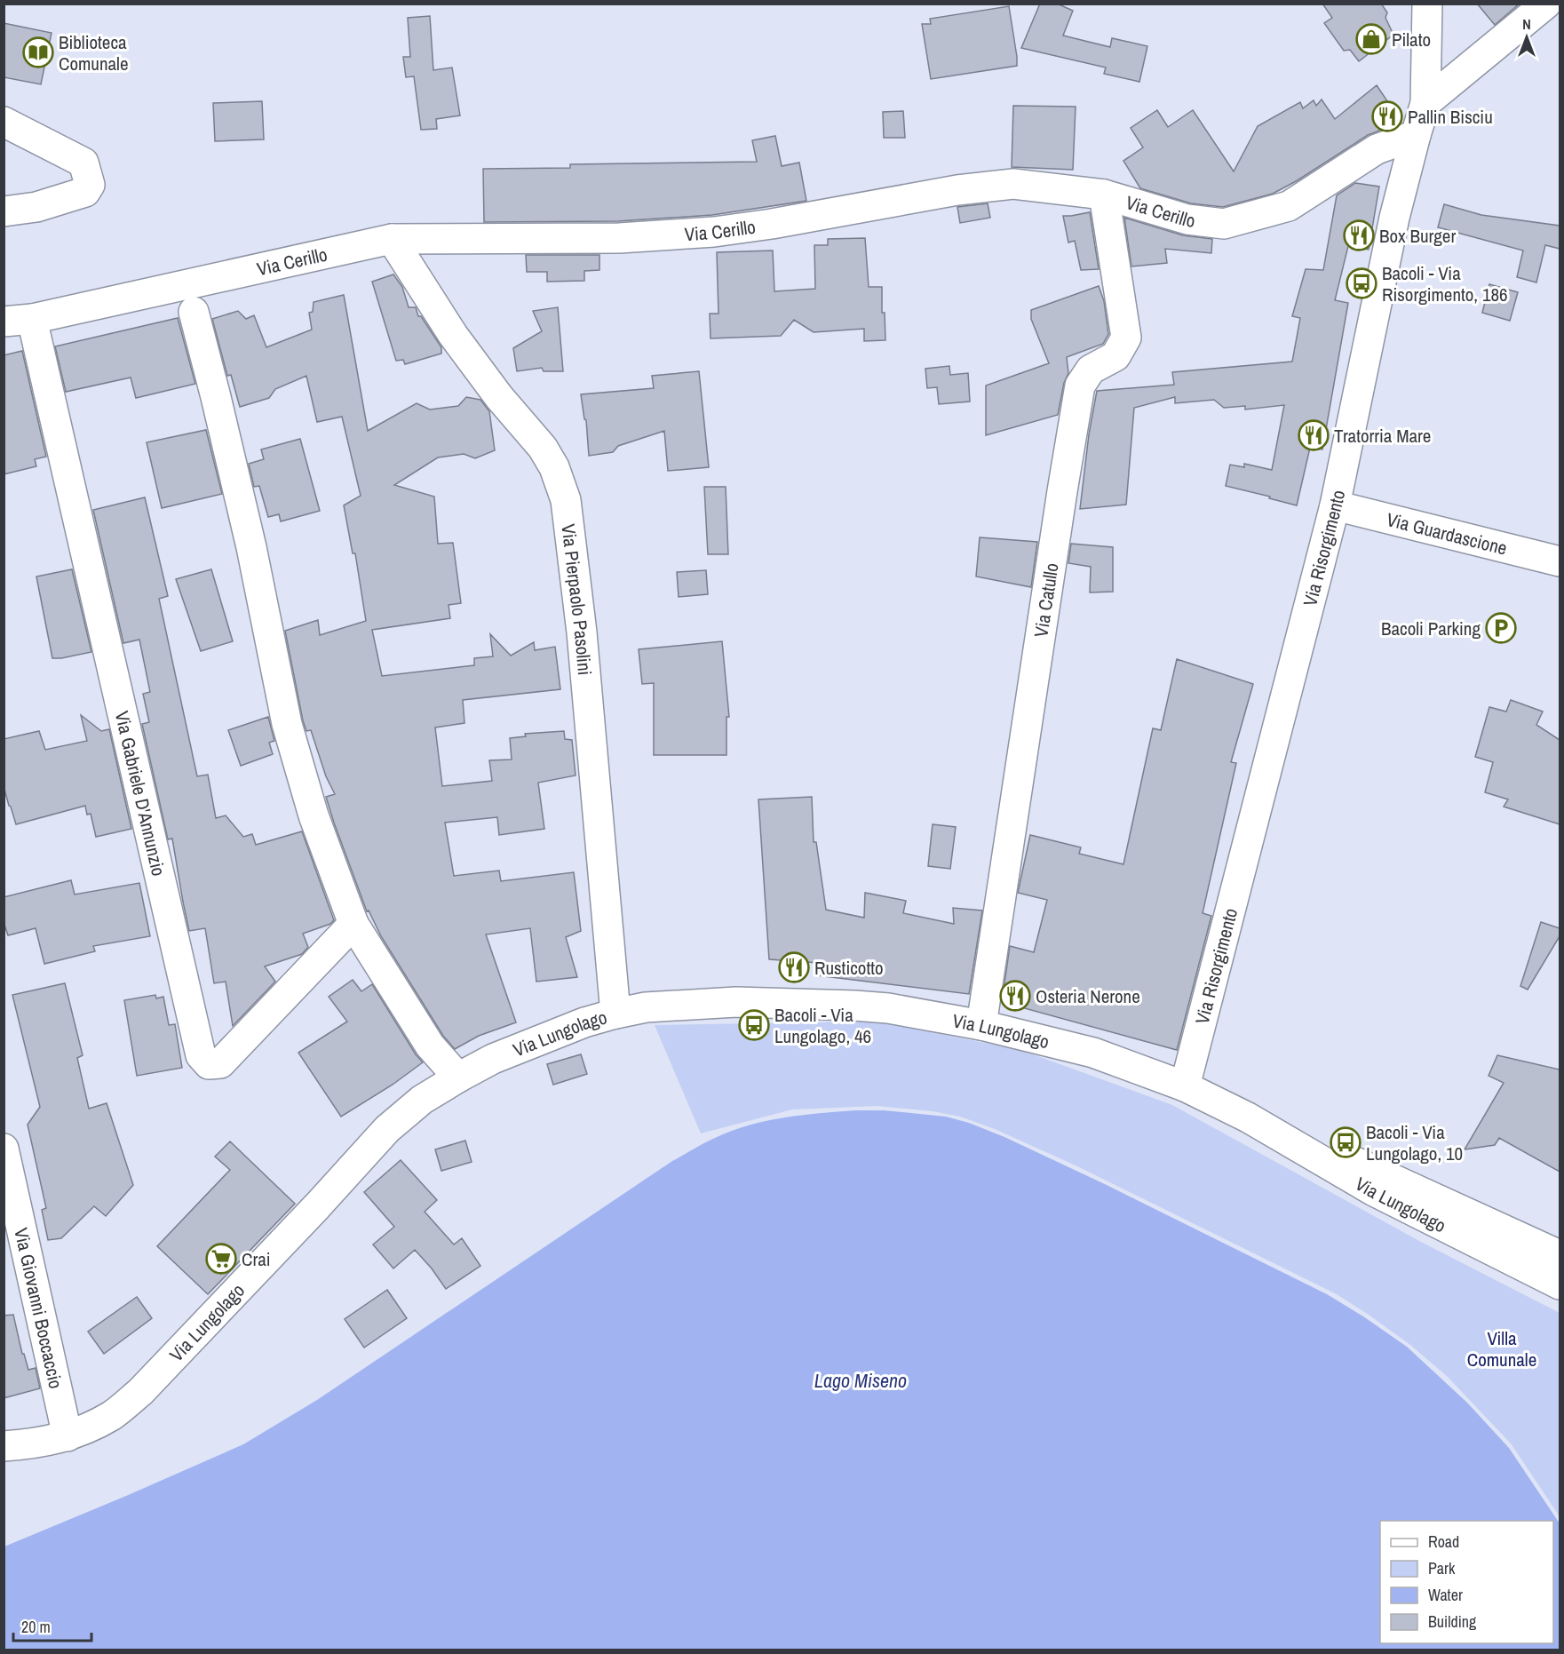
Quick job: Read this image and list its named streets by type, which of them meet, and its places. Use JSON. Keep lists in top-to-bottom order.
{
  "streets": {
    "street": [
      "Via Cerillo",
      "Via Guardascione",
      "Via Risorgimento",
      "Via Pierpaolo Pasolini",
      "Via Catullo",
      "Via Gabriele D'Annunzio",
      "Via Lungolago",
      "Via Giovanni Boccaccio"
    ]
  },
  "crossings": [
    ["Via Cerillo", "Via Risorgimento"],
    ["Via Cerillo", "Via Pierpaolo Pasolini"],
    ["Via Cerillo", "Via Catullo"],
    ["Via Cerillo", "Via Gabriele D'Annunzio"],
    ["Via Guardascione", "Via Risorgimento"],
    ["Via Risorgimento", "Via Lungolago"],
    ["Via Pierpaolo Pasolini", "Via Lungolago"],
    ["Via Catullo", "Via Lungolago"],
    ["Via Lungolago", "Via Giovanni Boccaccio"]
  ],
  "water": ["Lago Miseno"],
  "parks": ["Villa Comunale"],
  "places": {
    "shop": ["Pilato"],
    "library": ["Biblioteca Comunale"],
    "restaurant": [
      "Pallin Bisciu",
      "Box Burger",
      "Tratorria Mare",
      "Rusticotto",
      "Osteria Nerone"
    ],
    "bus stop": ["Bacoli - Via Risorgimento, 186", "Bacoli - Via Lungolago, 46", "Bacoli - Via Lungolago, 10"],
    "parking": ["Bacoli Parking"],
    "supermarket": ["Crai"]
  },
  "legend": [
    "Road",
    "Park",
    "Water",
    "Building"
  ],
  "scale_bar": "20 m",
  "north": "top"
}
